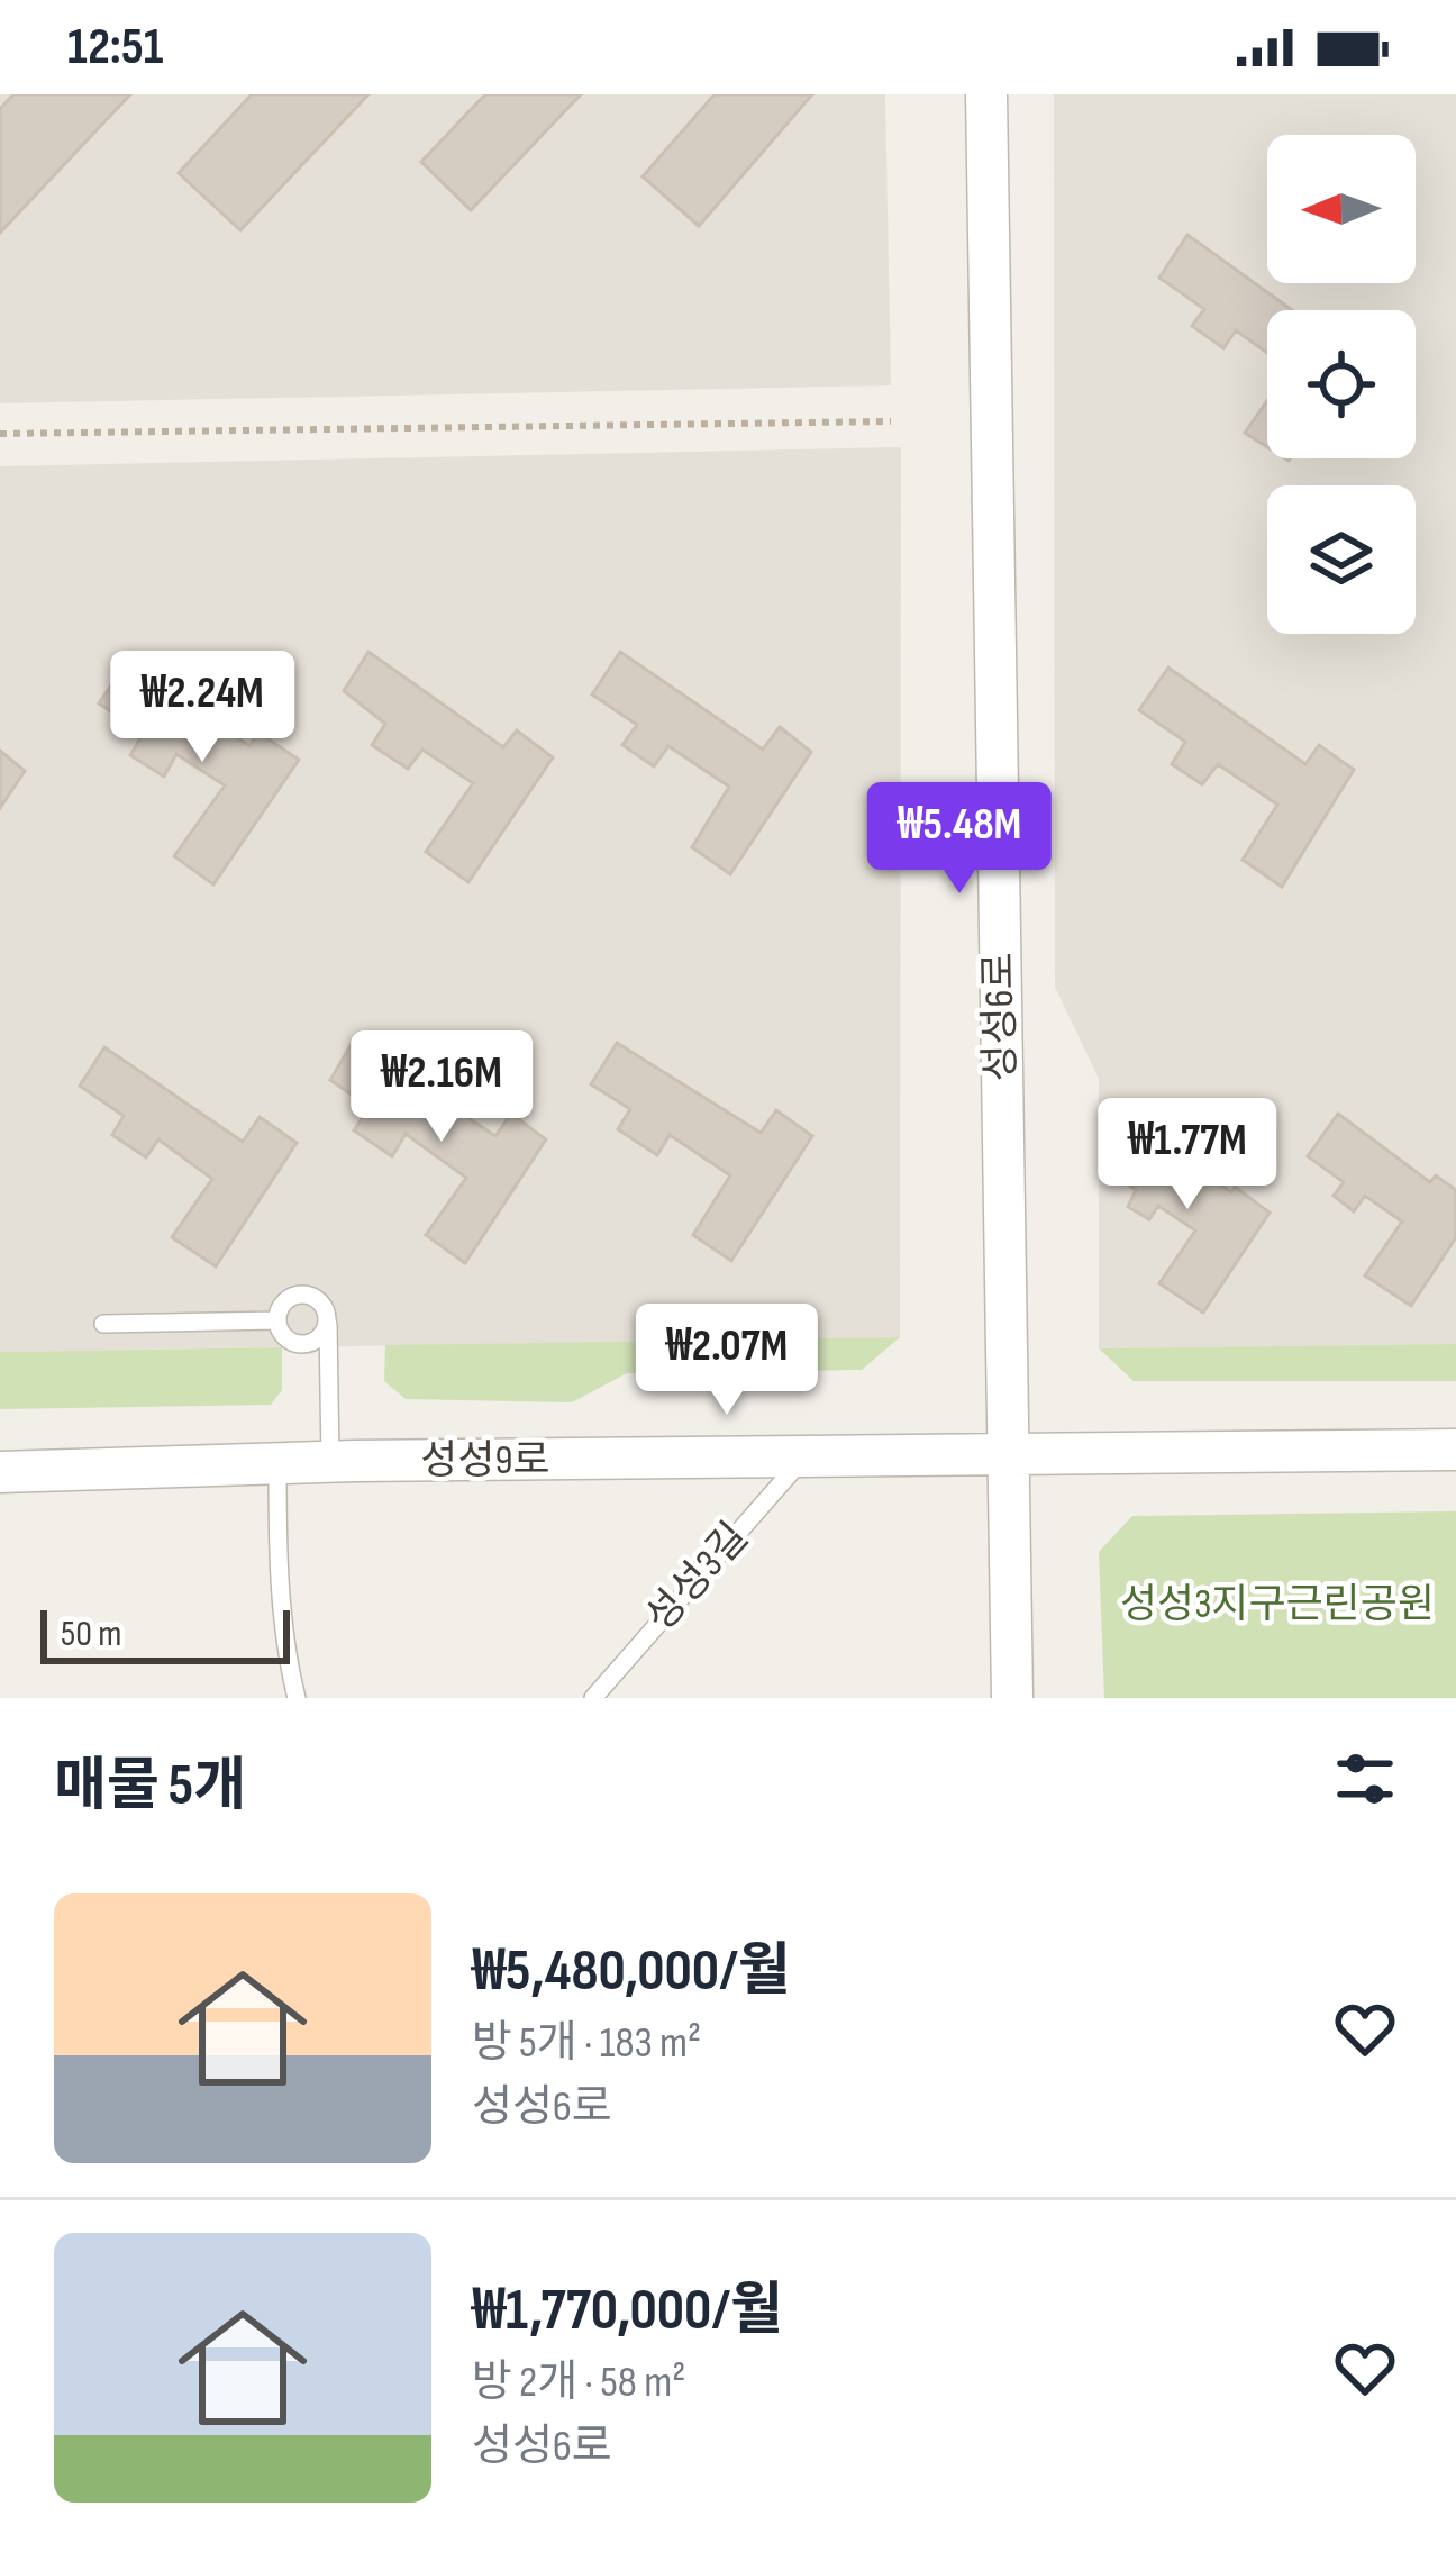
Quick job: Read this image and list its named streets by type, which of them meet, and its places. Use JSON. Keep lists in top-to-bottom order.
{
  "streets": {
    "street": ["성성6로", "성성9로"],
    "lane": ["성성3길"]
  },
  "crossings": [
    ["성성6로", "성성9로"],
    ["성성9로", "성성3길"]
  ],
  "parks": ["성성3지구근린공원"],
  "scale_bar": "50 m",
  "north": "left",
  "page": {
    "status": "12:51",
    "price": [
      "₩2.24M",
      "₩5.48M",
      "₩2.16M",
      "₩1.77M",
      "₩2.07M"
    ],
    "scale": "50 m",
    "heading": "매물 5개",
    "list": [
      {
        "name": "₩5,480,000/월",
        "note": "방 5개 · 183 m² · 성성6로"
      },
      {
        "name": "₩1,770,000/월",
        "note": "방 2개 · 58 m² · 성성6로"
      }
    ]
  }
}
